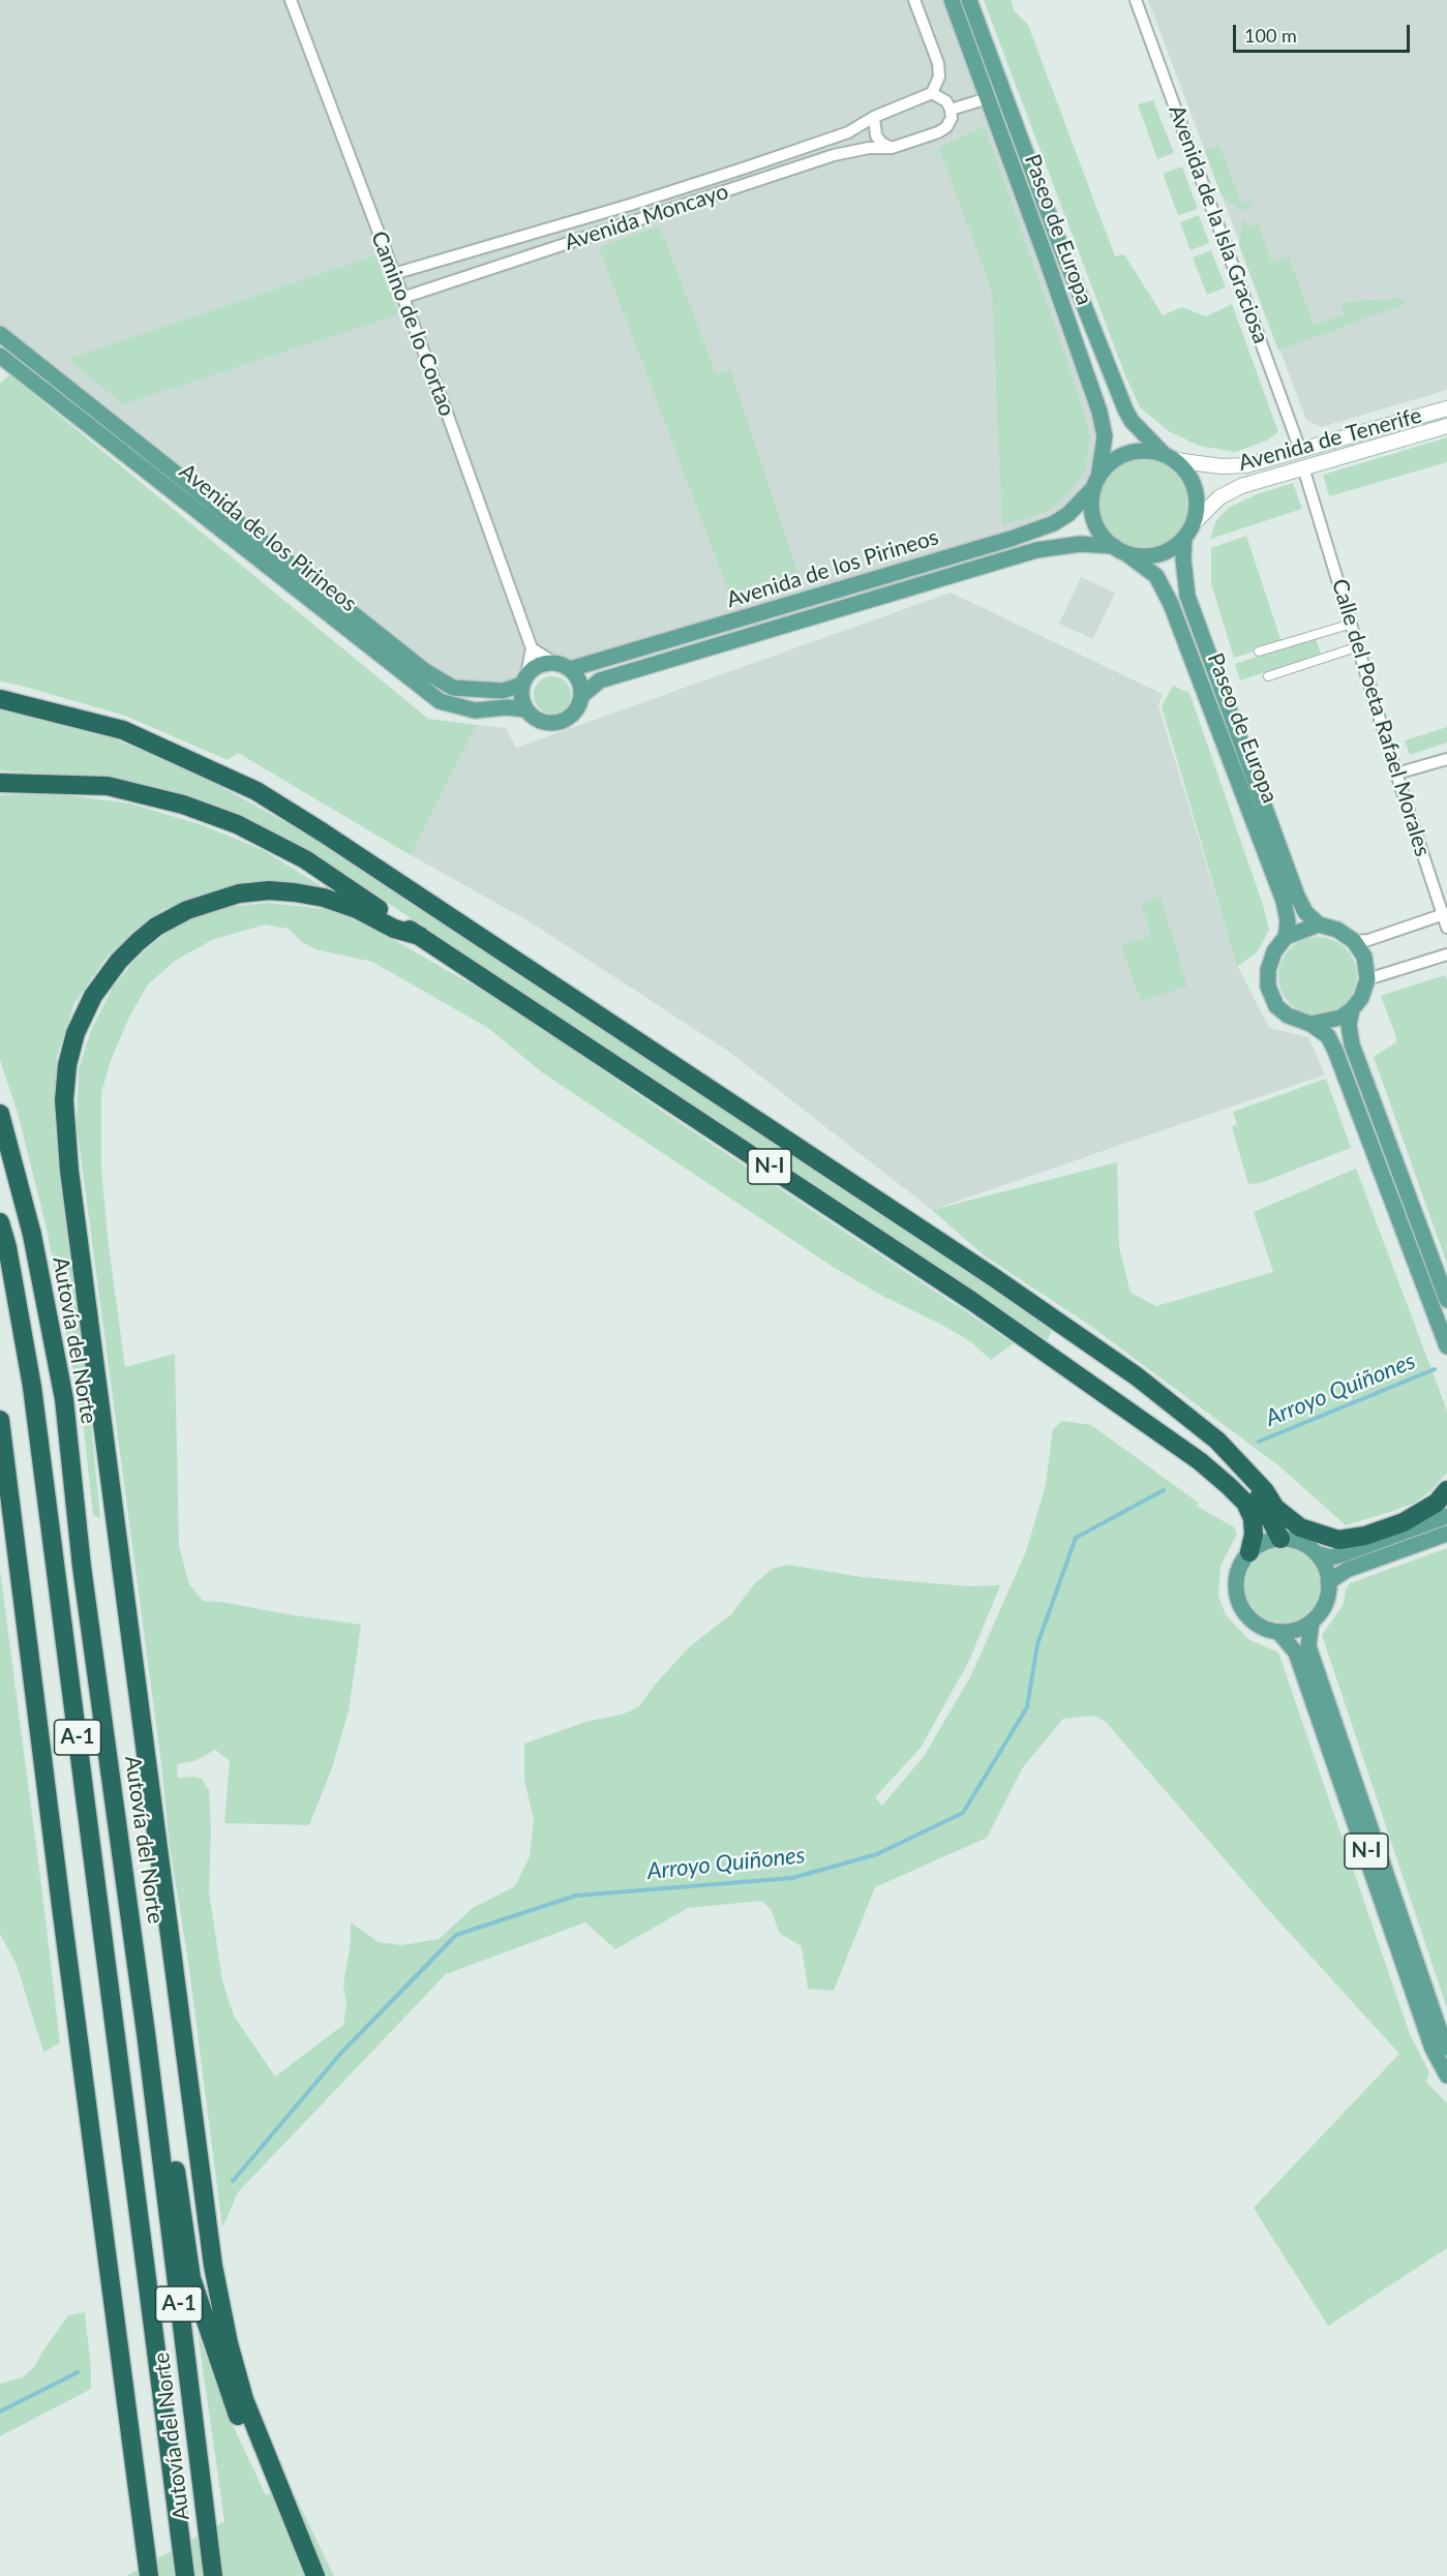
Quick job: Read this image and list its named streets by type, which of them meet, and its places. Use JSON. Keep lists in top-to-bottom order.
{
  "streets": {
    "highway": ["N-I", "Autovía del Norte", "A-1"],
    "main road": ["Paseo de Europa", "Avenida de Tenerife", "Avenida de los Pirineos"],
    "street": [
      "Avenida Moncayo",
      "Avenida de la Isla Graciosa",
      "Camino de lo Cortao",
      "Calle del Poeta Rafael Morales"
    ]
  },
  "crossings": [
    ["Avenida Moncayo", "Camino de lo Cortao"],
    ["Avenida de la Isla Graciosa", "Avenida de Tenerife"],
    ["Paseo de Europa", "Avenida de Tenerife"],
    ["Paseo de Europa", "Avenida de los Pirineos"],
    ["Avenida de Tenerife", "Avenida de los Pirineos"],
    ["Avenida de Tenerife", "Calle del Poeta Rafael Morales"]
  ],
  "water": ["Arroyo Quiñones"],
  "scale_bar": "100 m"
}
